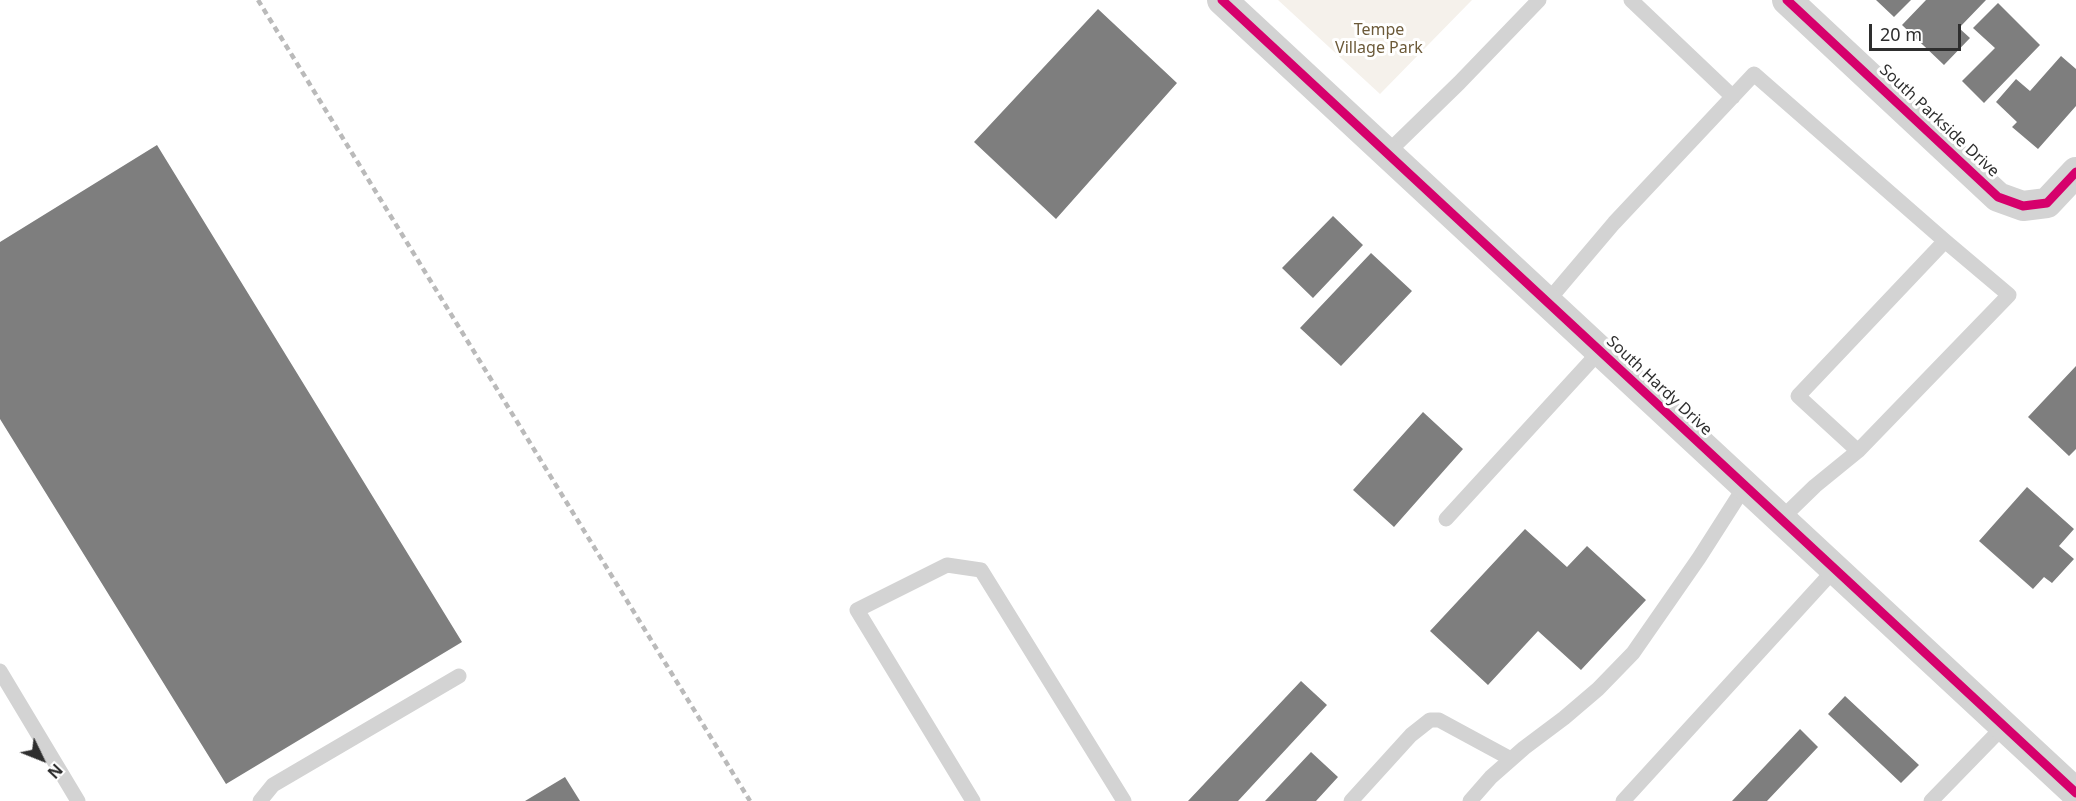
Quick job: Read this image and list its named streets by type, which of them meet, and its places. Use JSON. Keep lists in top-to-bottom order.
{
  "streets": {
    "street": ["South Parkside Drive", "South Hardy Drive"]
  },
  "parks": ["Tempe Village Park"],
  "scale_bar": "20 m",
  "north": "bottom right"
}
